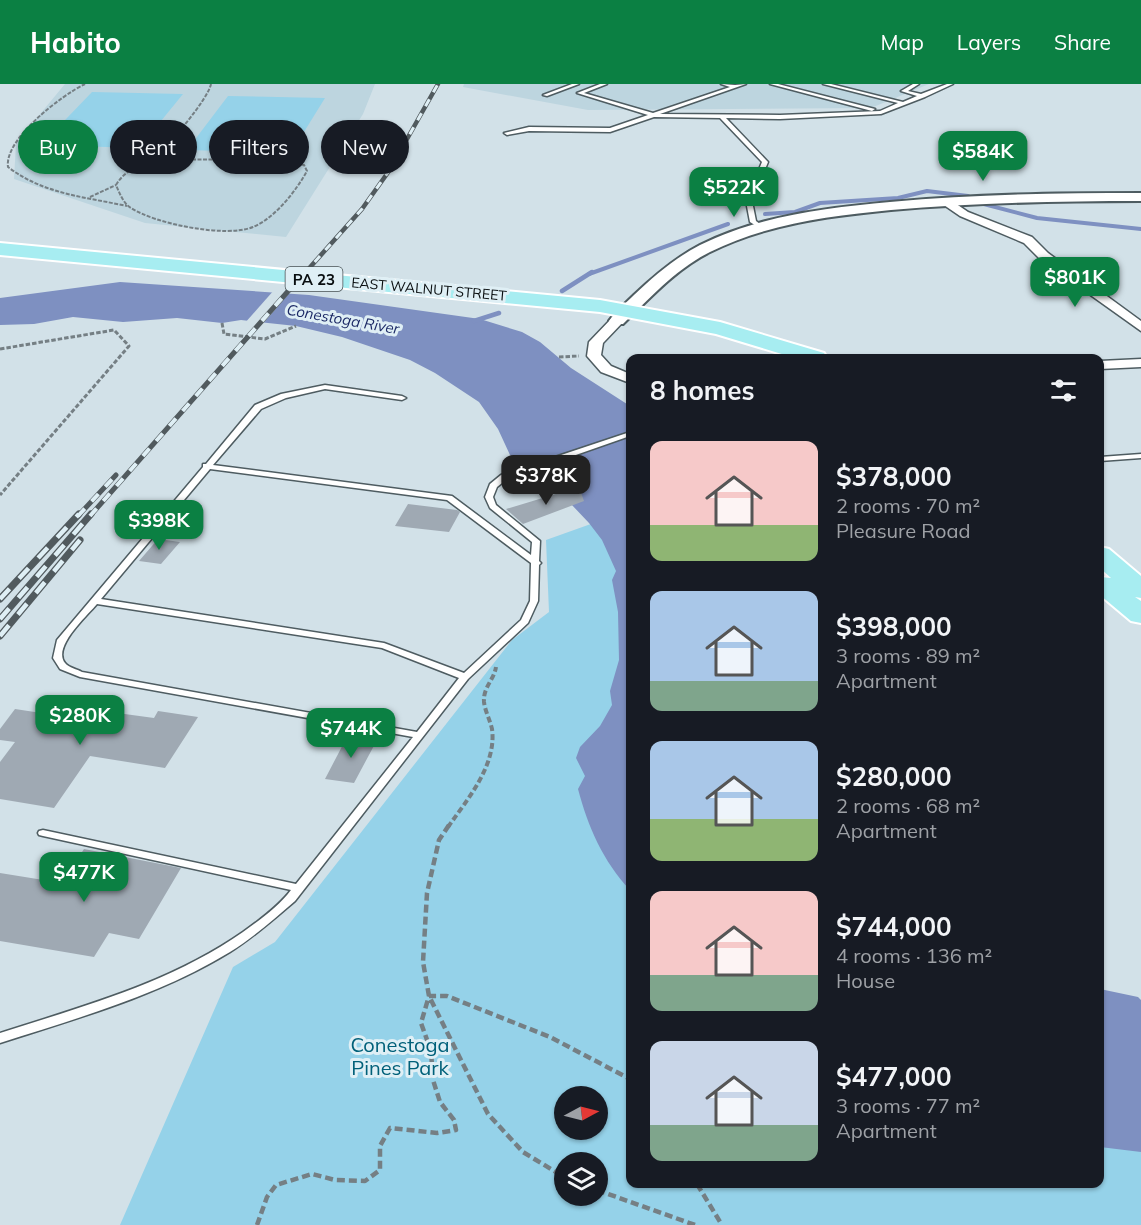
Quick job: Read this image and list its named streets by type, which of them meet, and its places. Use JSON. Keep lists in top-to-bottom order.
{
  "streets": {
    "main road": ["PA 23", "EAST WALNUT STREET"]
  },
  "water": ["Conestoga River"],
  "parks": ["Conestoga Pines Park"],
  "north": "right",
  "page": {
    "header": "Habito",
    "nav": ["Map", "Layers", "Share"],
    "chip": [
      "Buy",
      "Rent",
      "Filters",
      "New"
    ],
    "price": [
      "$584K",
      "$522K",
      "$801K",
      "$378K",
      "$398K",
      "$280K",
      "$744K",
      "$477K"
    ],
    "heading": "8 homes",
    "list": [
      {
        "name": "$378,000",
        "note": "2 rooms · 70 m² · Pleasure Road"
      },
      {
        "name": "$398,000",
        "note": "3 rooms · 89 m² · Apartment"
      },
      {
        "name": "$280,000",
        "note": "2 rooms · 68 m² · Apartment"
      },
      {
        "name": "$744,000",
        "note": "4 rooms · 136 m² · House"
      },
      {
        "name": "$477,000",
        "note": "3 rooms · 77 m² · Apartment"
      }
    ]
  }
}
